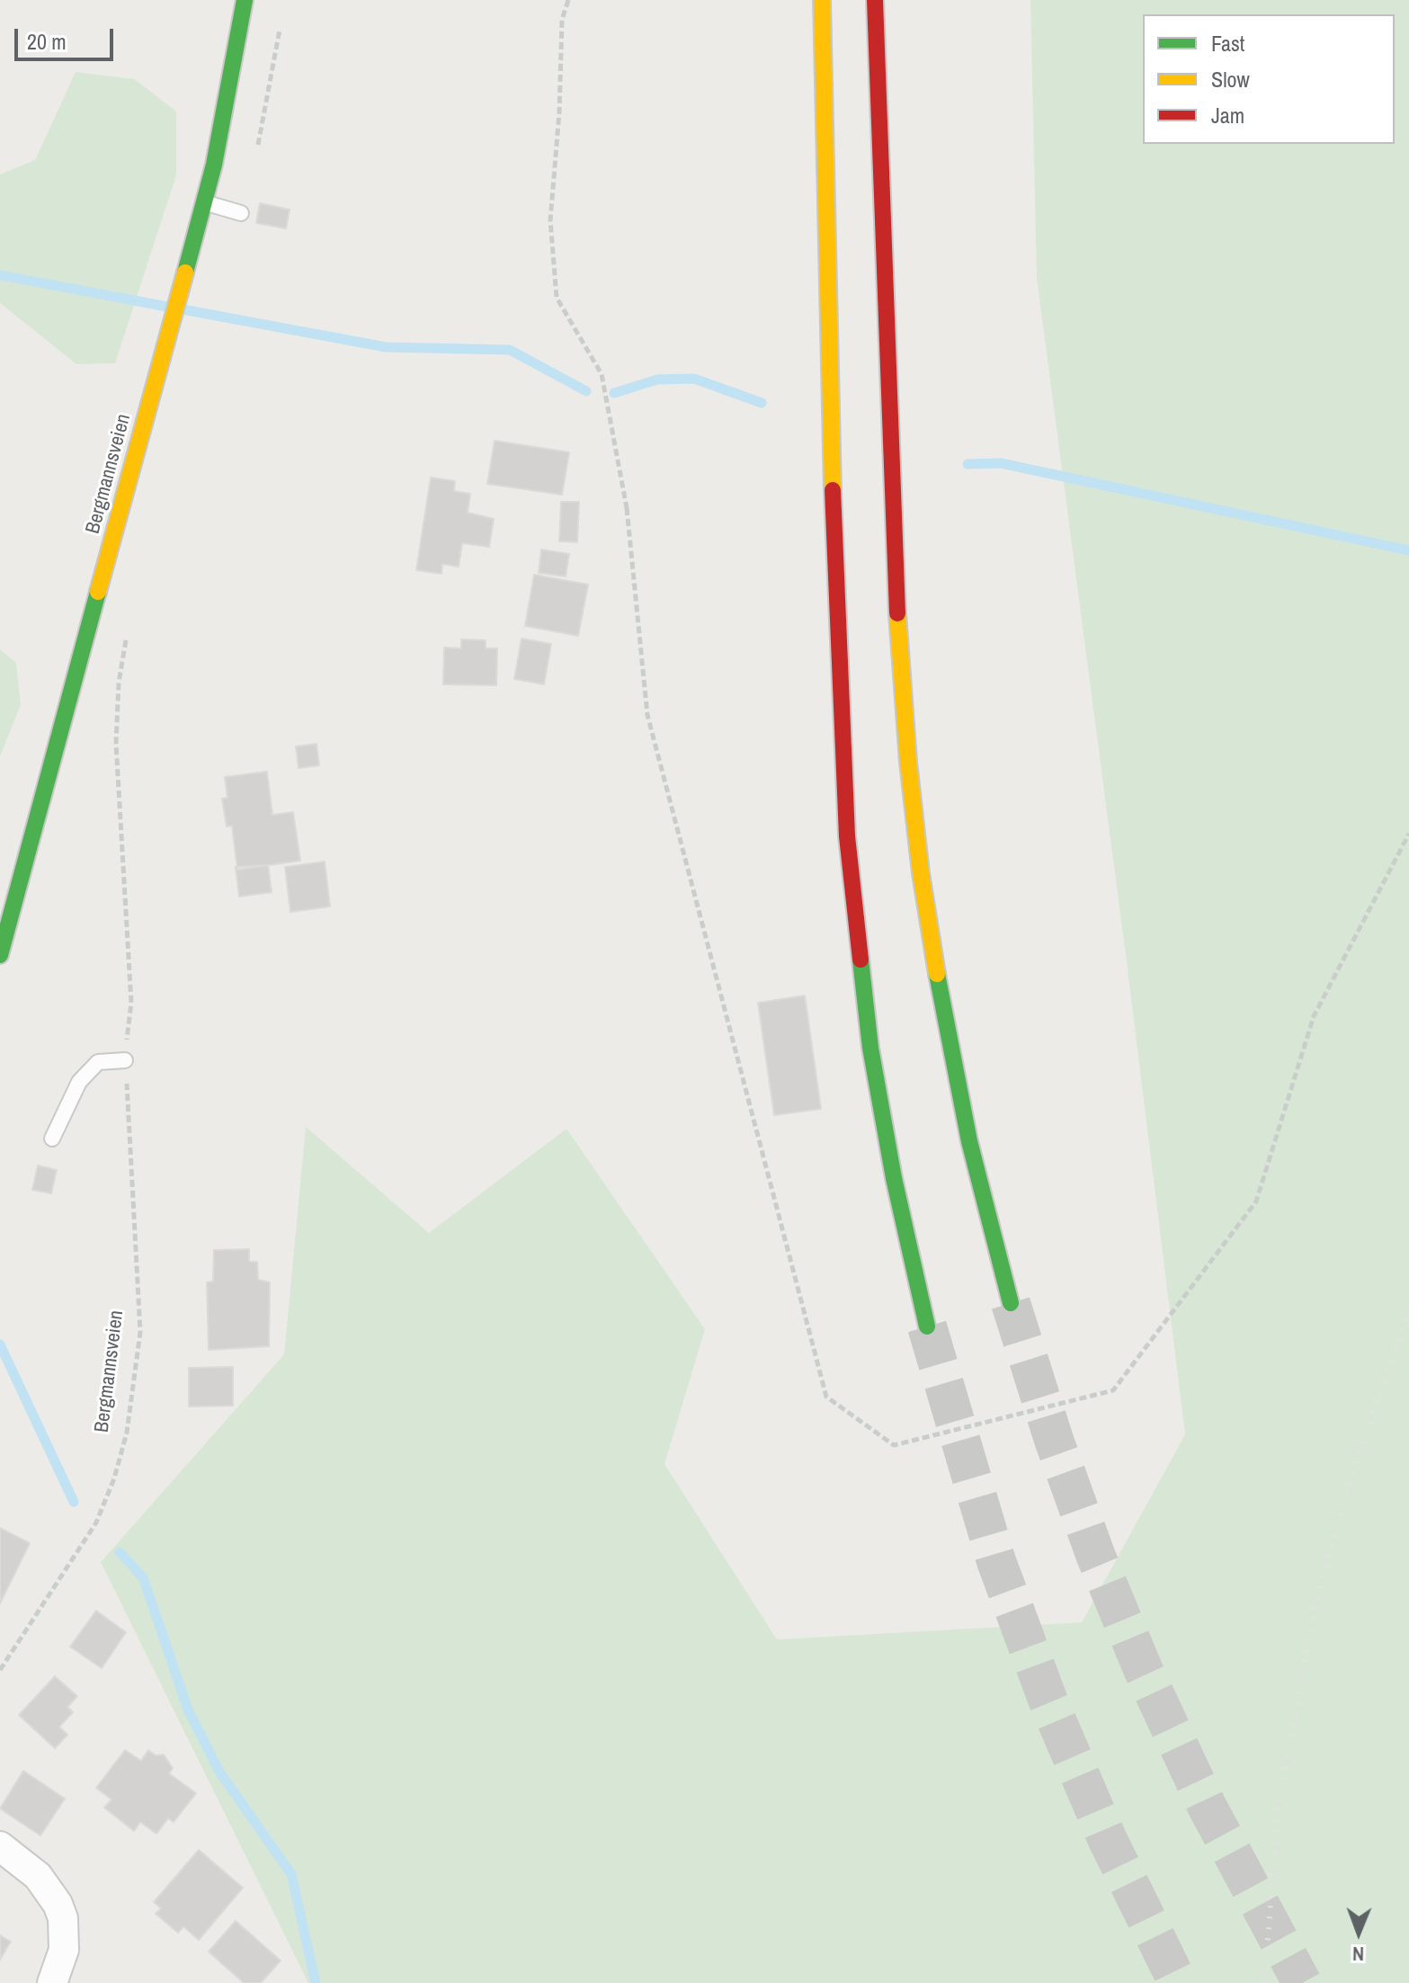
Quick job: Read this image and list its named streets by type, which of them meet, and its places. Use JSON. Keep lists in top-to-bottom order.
{
  "streets": {
    "main road": ["Bergmannsveien"]
  },
  "legend": ["Fast", "Slow", "Jam"],
  "scale_bar": "20 m",
  "north": "bottom"
}
